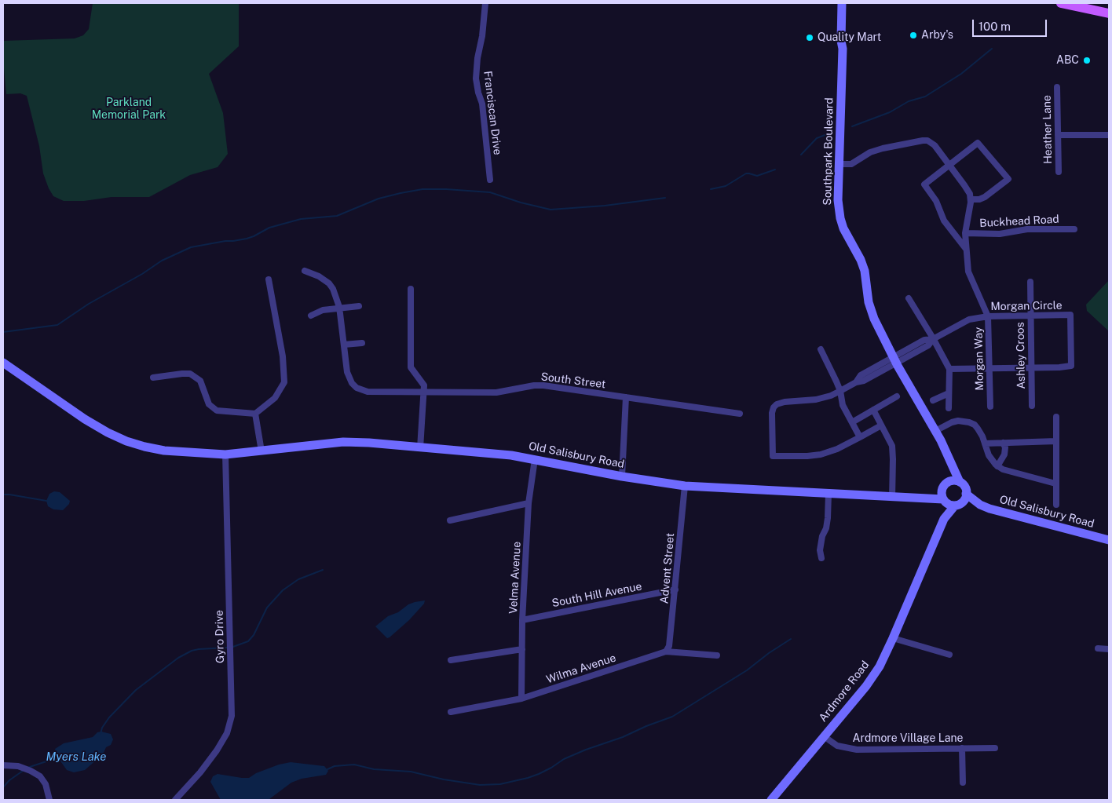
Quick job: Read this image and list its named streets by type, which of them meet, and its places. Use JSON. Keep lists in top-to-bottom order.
{
  "streets": {
    "main road": ["Southpark Boulevard", "Old Salisbury Road", "Ardmore Road"],
    "street": [
      "Franciscan Drive",
      "Heather Lane",
      "Buckhead Road",
      "Morgan Circle",
      "Ashley Croos",
      "Morgan Way",
      "South Street",
      "Advent Street",
      "Velma Avenue",
      "South Hill Avenue",
      "Gyro Drive",
      "Wilma Avenue",
      "Ardmore Village Lane"
    ]
  },
  "crossings": [
    ["Southpark Boulevard", "Morgan Circle"],
    ["Southpark Boulevard", "Old Salisbury Road"],
    ["Southpark Boulevard", "Ardmore Road"],
    ["Buckhead Road", "Morgan Way"],
    ["Morgan Circle", "Ashley Croos"],
    ["Morgan Circle", "Morgan Way"],
    ["Old Salisbury Road", "Advent Street"],
    ["Old Salisbury Road", "Velma Avenue"],
    ["Old Salisbury Road", "Gyro Drive"],
    ["Old Salisbury Road", "Ardmore Road"],
    ["Advent Street", "South Hill Avenue"],
    ["Advent Street", "Wilma Avenue"],
    ["Velma Avenue", "South Hill Avenue"],
    ["Velma Avenue", "Wilma Avenue"],
    ["Ardmore Road", "Ardmore Village Lane"]
  ],
  "water": ["Myers Lake"],
  "parks": ["Parkland Memorial Park"],
  "places": ["Arby's", "Quality Mart", "ABC"],
  "scale_bar": "100 m"
}
